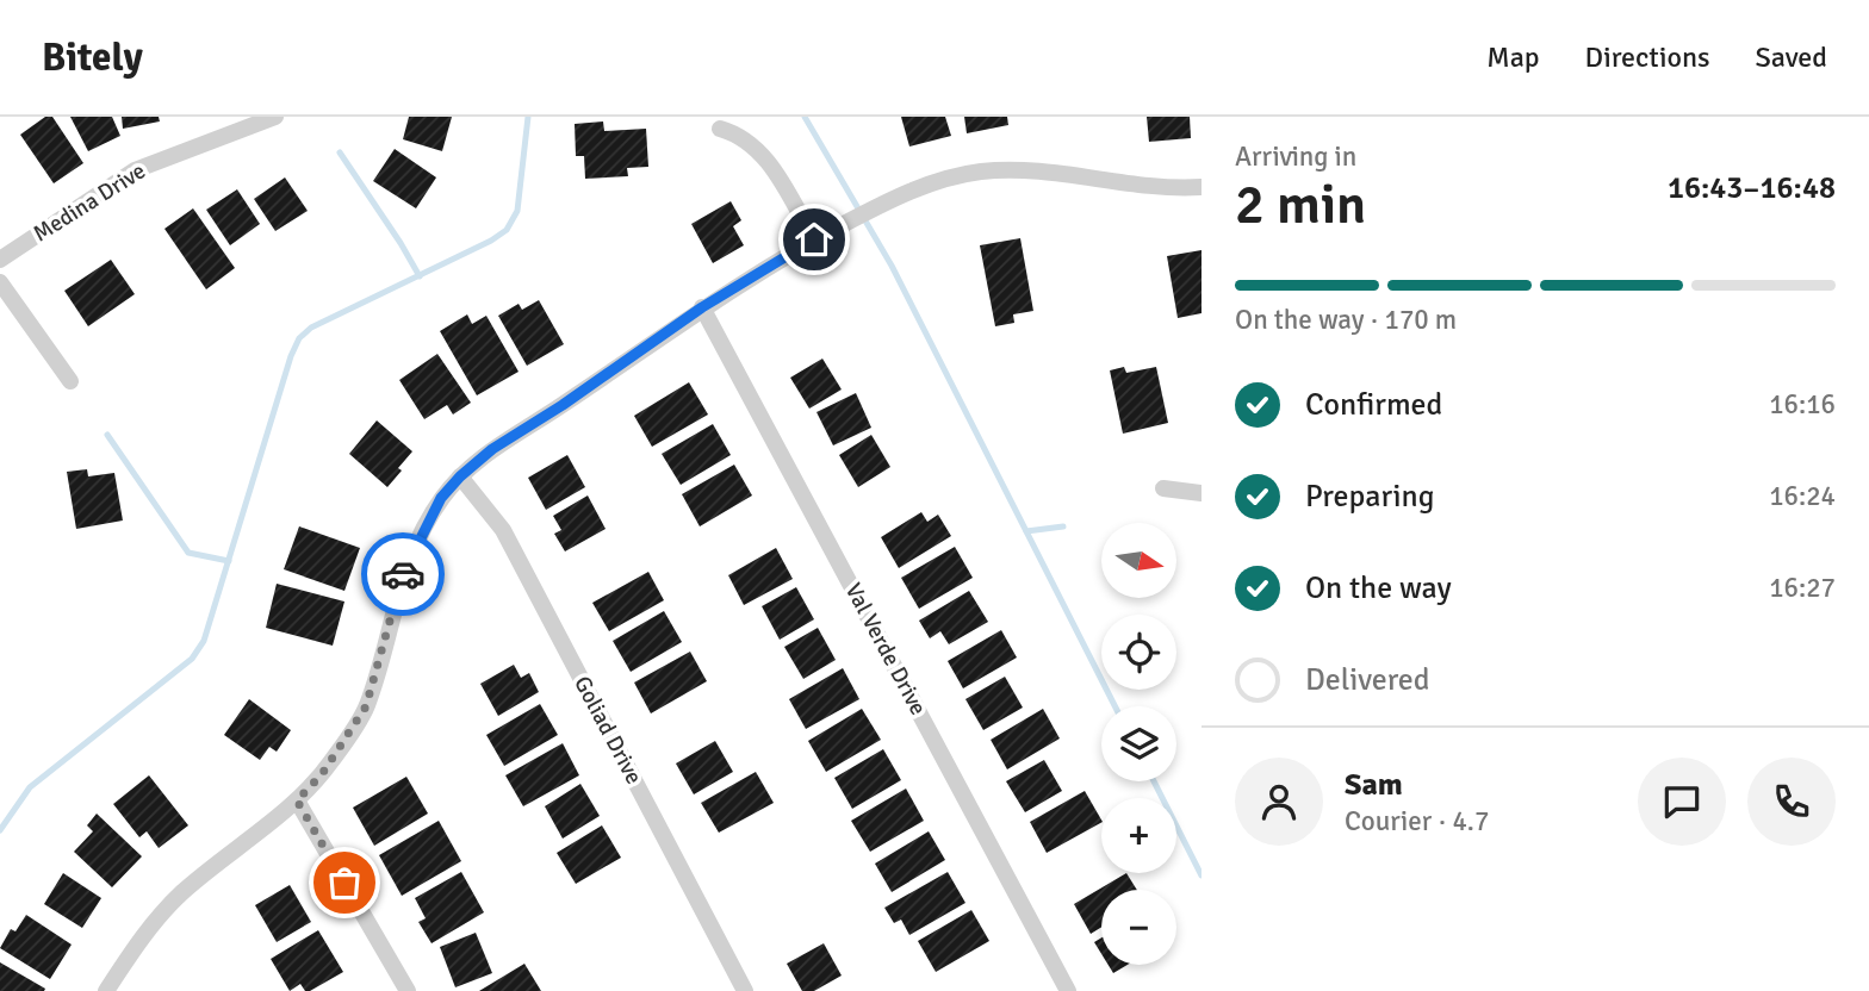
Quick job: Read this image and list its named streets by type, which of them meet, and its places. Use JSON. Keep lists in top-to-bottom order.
{
  "streets": {
    "street": ["Medina Drive", "Val Verde Drive", "Goliad Drive"]
  },
  "north": "right",
  "page": {
    "header": "Bitely",
    "nav": ["Map", "Directions", "Saved"],
    "heading": ["2 min", "Arriving in", "16:43–16:48"],
    "panel": ["Sam", "Courier · 4.7"],
    "bar": "On the way · 170 m",
    "list": [
      ["Confirmed", "16:16"],
      ["Preparing", "16:24"],
      ["On the way", "16:27"],
      "Delivered"
    ],
    "map_buttons": ["+", "−"]
  }
}
